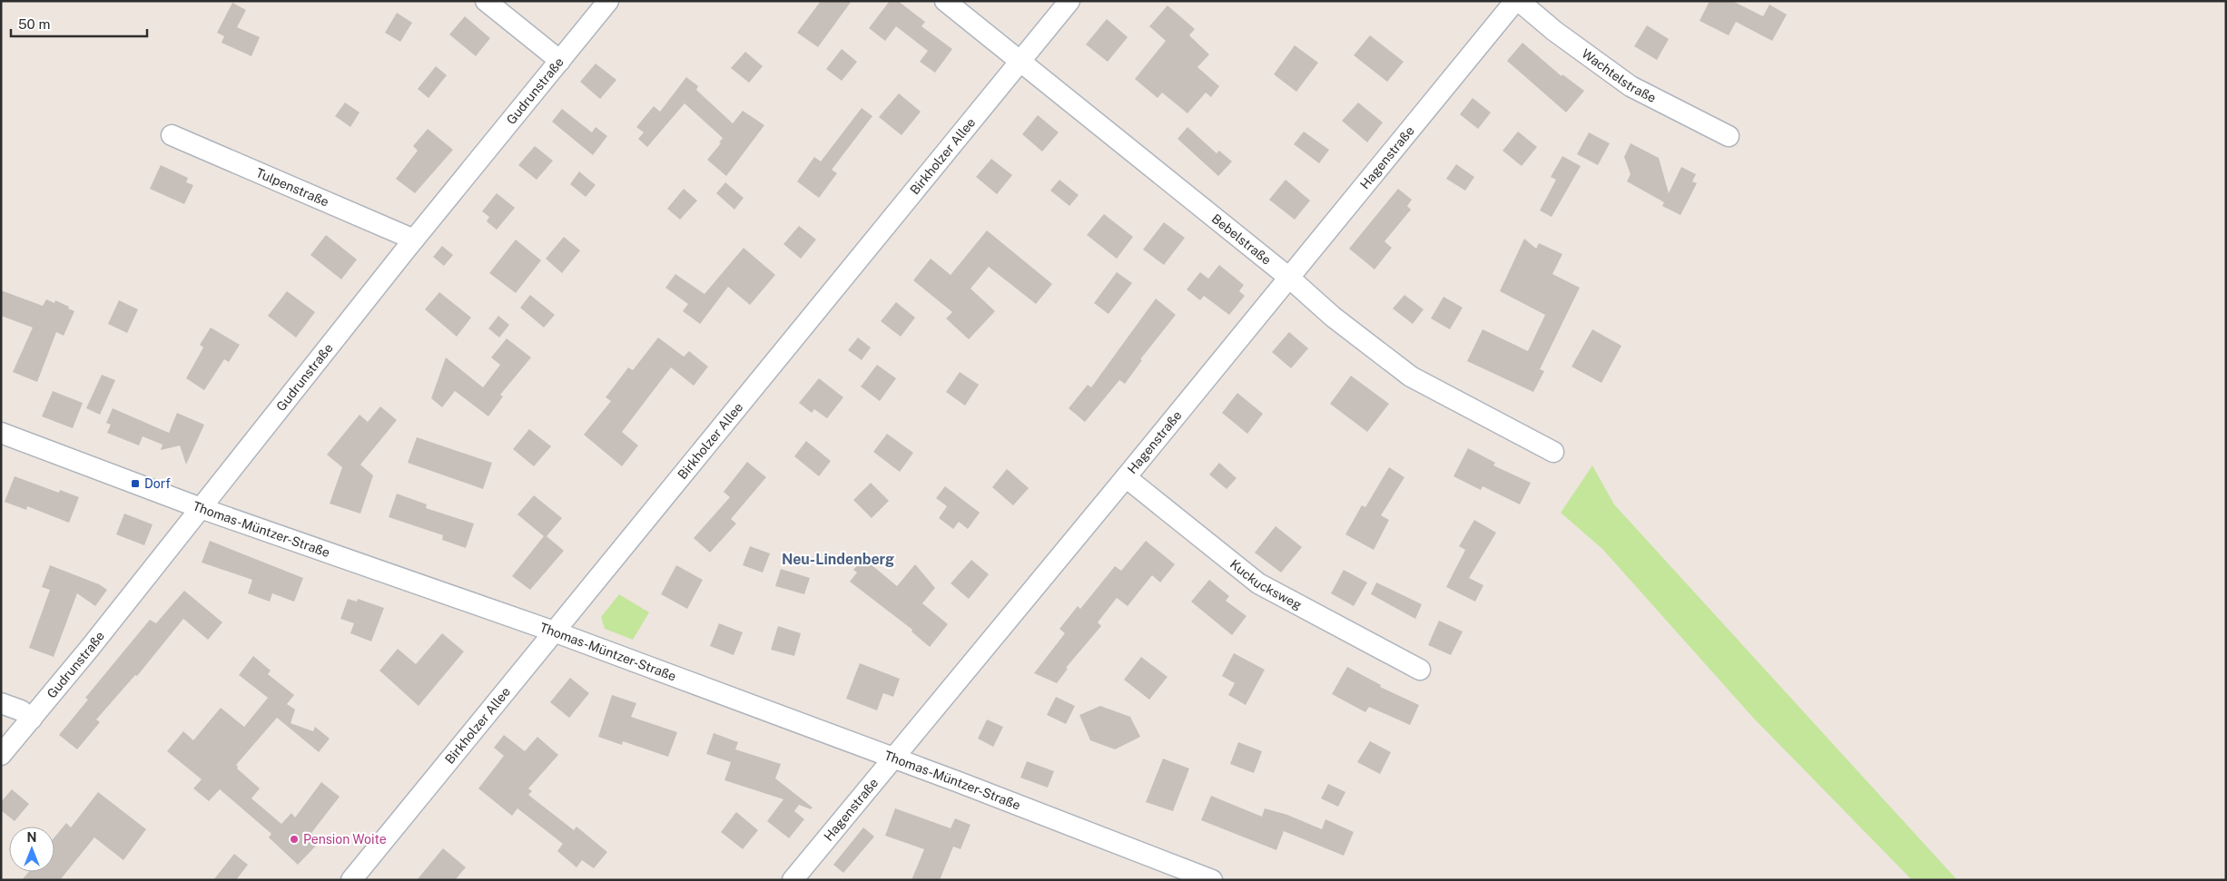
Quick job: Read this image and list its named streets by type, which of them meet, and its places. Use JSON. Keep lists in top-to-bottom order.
{
  "streets": {
    "street": [
      "Wachtelstraße",
      "Gudrunstraße",
      "Birkholzer Allee",
      "Hagenstraße",
      "Tulpenstraße",
      "Bebelstraße",
      "Thomas-Müntzer-Straße",
      "Kuckucksweg"
    ]
  },
  "crossings": [
    ["Gudrunstraße", "Tulpenstraße"],
    ["Gudrunstraße", "Thomas-Müntzer-Straße"],
    ["Birkholzer Allee", "Bebelstraße"],
    ["Birkholzer Allee", "Thomas-Müntzer-Straße"],
    ["Hagenstraße", "Bebelstraße"],
    ["Hagenstraße", "Thomas-Müntzer-Straße"],
    ["Hagenstraße", "Kuckucksweg"]
  ],
  "districts": ["Neu-Lindenberg"],
  "places": {
    "transit": ["Dorf"],
    "other": ["Pension Woite"]
  },
  "scale_bar": "50 m",
  "north": "top"
}
